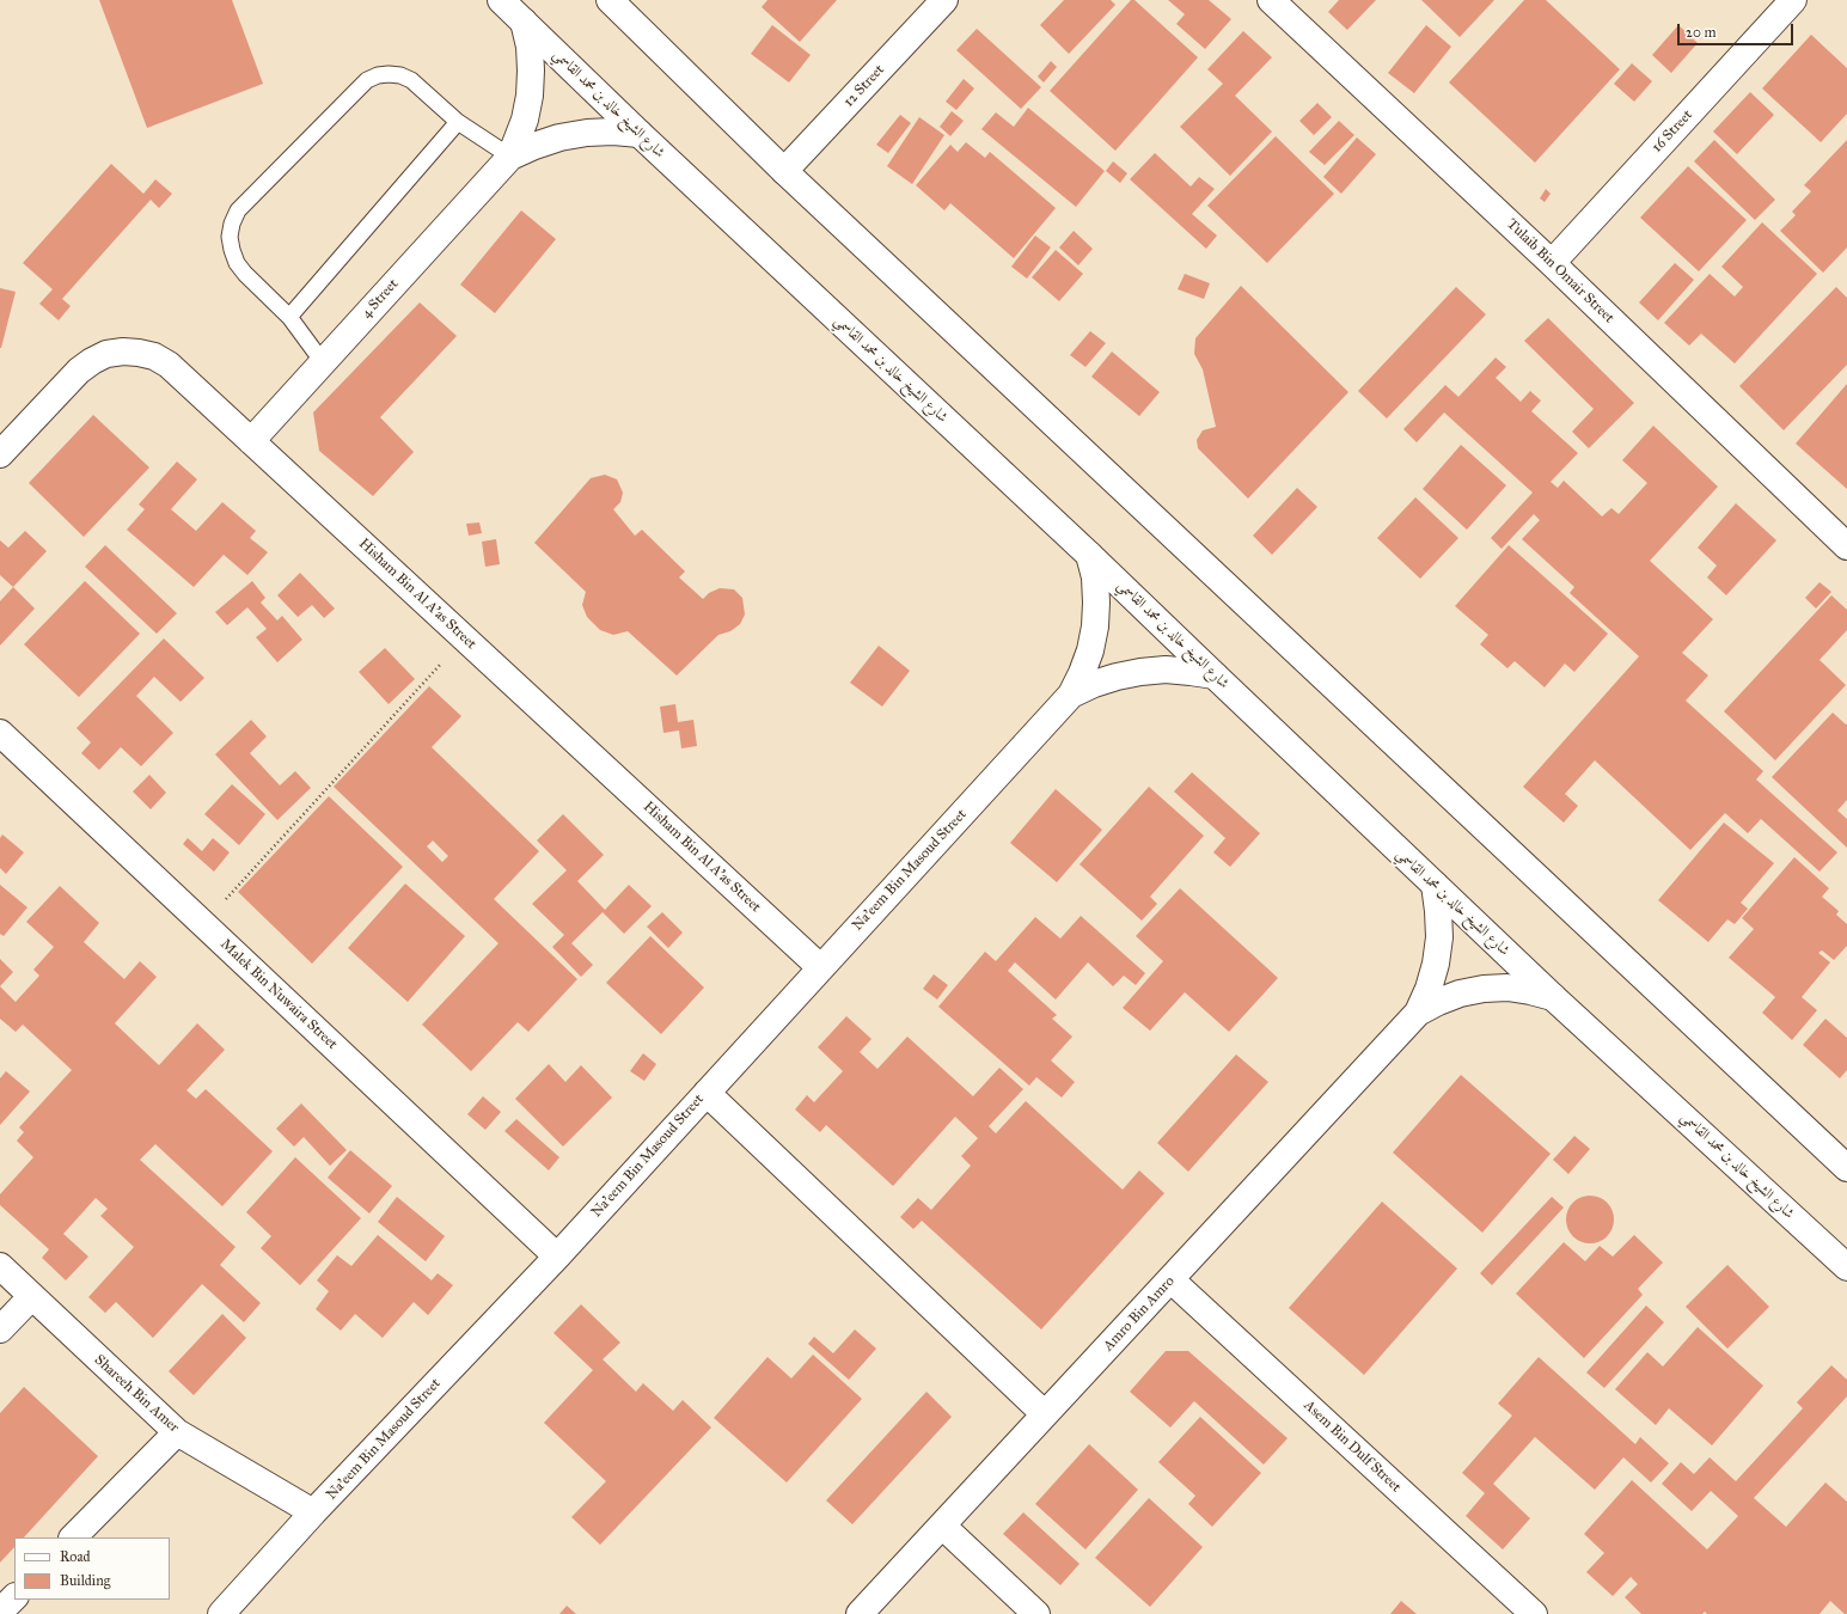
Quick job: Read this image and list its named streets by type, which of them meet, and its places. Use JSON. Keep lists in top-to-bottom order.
{
  "streets": {
    "street": [
      "12 Street",
      "شارع الشيخ خالد بن محمد القاسمي",
      "16 Street",
      "Tulaib Bin Omair Street",
      "4 Street",
      "Hisham Bin Al A'as Street",
      "Na'eem Bin Masoud Street",
      "Malek Bin Nuwaira Street",
      "Amro Bin Amro",
      "Shareeh Bin Amer",
      "Asem Bin Dulf Street"
    ]
  },
  "crossings": [
    ["شارع الشيخ خالد بن محمد القاسمي", "4 Street"],
    ["شارع الشيخ خالد بن محمد القاسمي", "Na'eem Bin Masoud Street"],
    ["شارع الشيخ خالد بن محمد القاسمي", "Amro Bin Amro"],
    ["16 Street", "Tulaib Bin Omair Street"],
    ["4 Street", "Hisham Bin Al A'as Street"],
    ["Hisham Bin Al A'as Street", "Na'eem Bin Masoud Street"],
    ["Na'eem Bin Masoud Street", "Malek Bin Nuwaira Street"],
    ["Na'eem Bin Masoud Street", "Shareeh Bin Amer"],
    ["Amro Bin Amro", "Asem Bin Dulf Street"]
  ],
  "legend": ["Road", "Building"],
  "scale_bar": "20 m"
}
